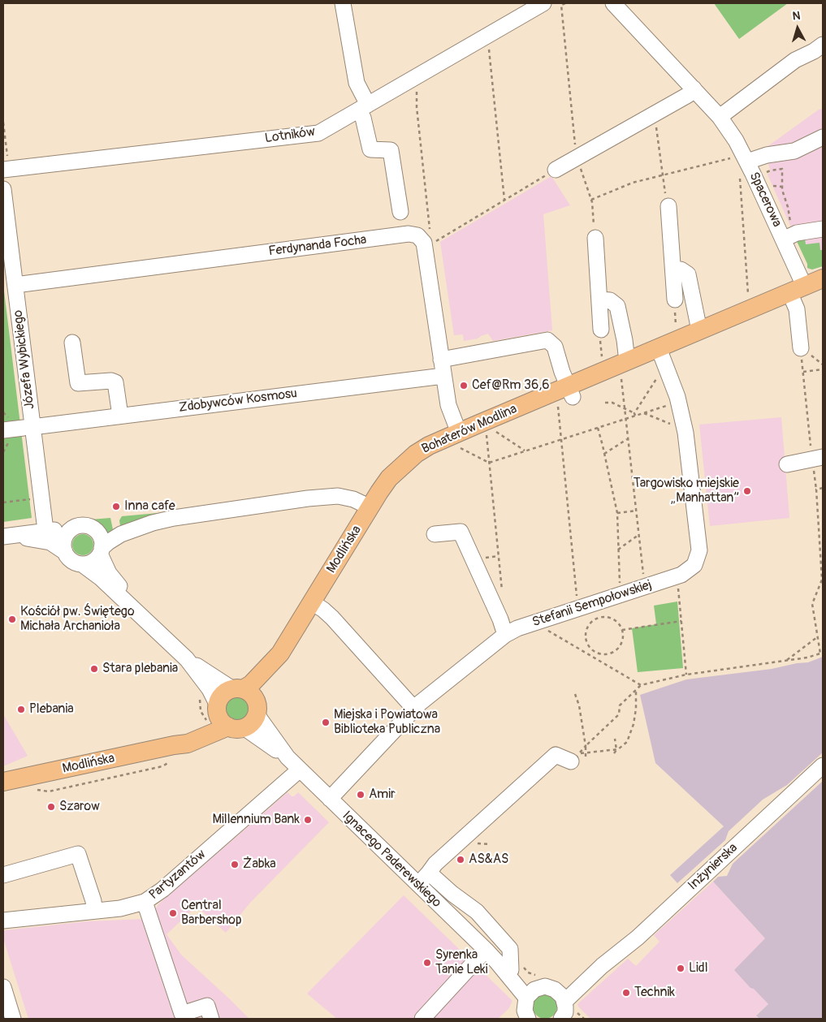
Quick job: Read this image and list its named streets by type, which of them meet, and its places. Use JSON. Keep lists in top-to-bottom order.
{
  "streets": {
    "main road": ["Bohaterów Modlina", "Modlińska"],
    "street": [
      "Lotników",
      "Spacerowa",
      "Ferdynanda Focha",
      "Józefa Wybickiego",
      "Zdobywców Kosmosu",
      "Stefanii Sempołowskiej",
      "Ignacego Paderewskiego",
      "Inżynierska",
      "Partyzantów"
    ]
  },
  "crossings": [
    ["Spacerowa", "Bohaterów Modlina"],
    ["Ferdynanda Focha", "Józefa Wybickiego"],
    ["Józefa Wybickiego", "Zdobywców Kosmosu"],
    ["Bohaterów Modlina", "Modlińska"],
    ["Bohaterów Modlina", "Stefanii Sempołowskiej"],
    ["Modlińska", "Ignacego Paderewskiego"],
    ["Stefanii Sempołowskiej", "Ignacego Paderewskiego"],
    ["Ignacego Paderewskiego", "Partyzantów"]
  ],
  "places": [
    "Cef@Rm 36,6",
    "Targowisko miejskie „Manhattan”",
    "Inna cafe",
    "Kościół pw. Świętego Michała Archanioła",
    "Stara plebania",
    "Plebania",
    "Miejska i Powiatowa Biblioteka Publiczna",
    "Amir",
    "Szarow",
    "Millennium Bank",
    "AS&AS",
    "Żabka",
    "Central Barbershop",
    "Syrenka Tanie Leki",
    "Lidl",
    "Technik"
  ],
  "north": "top"
}
